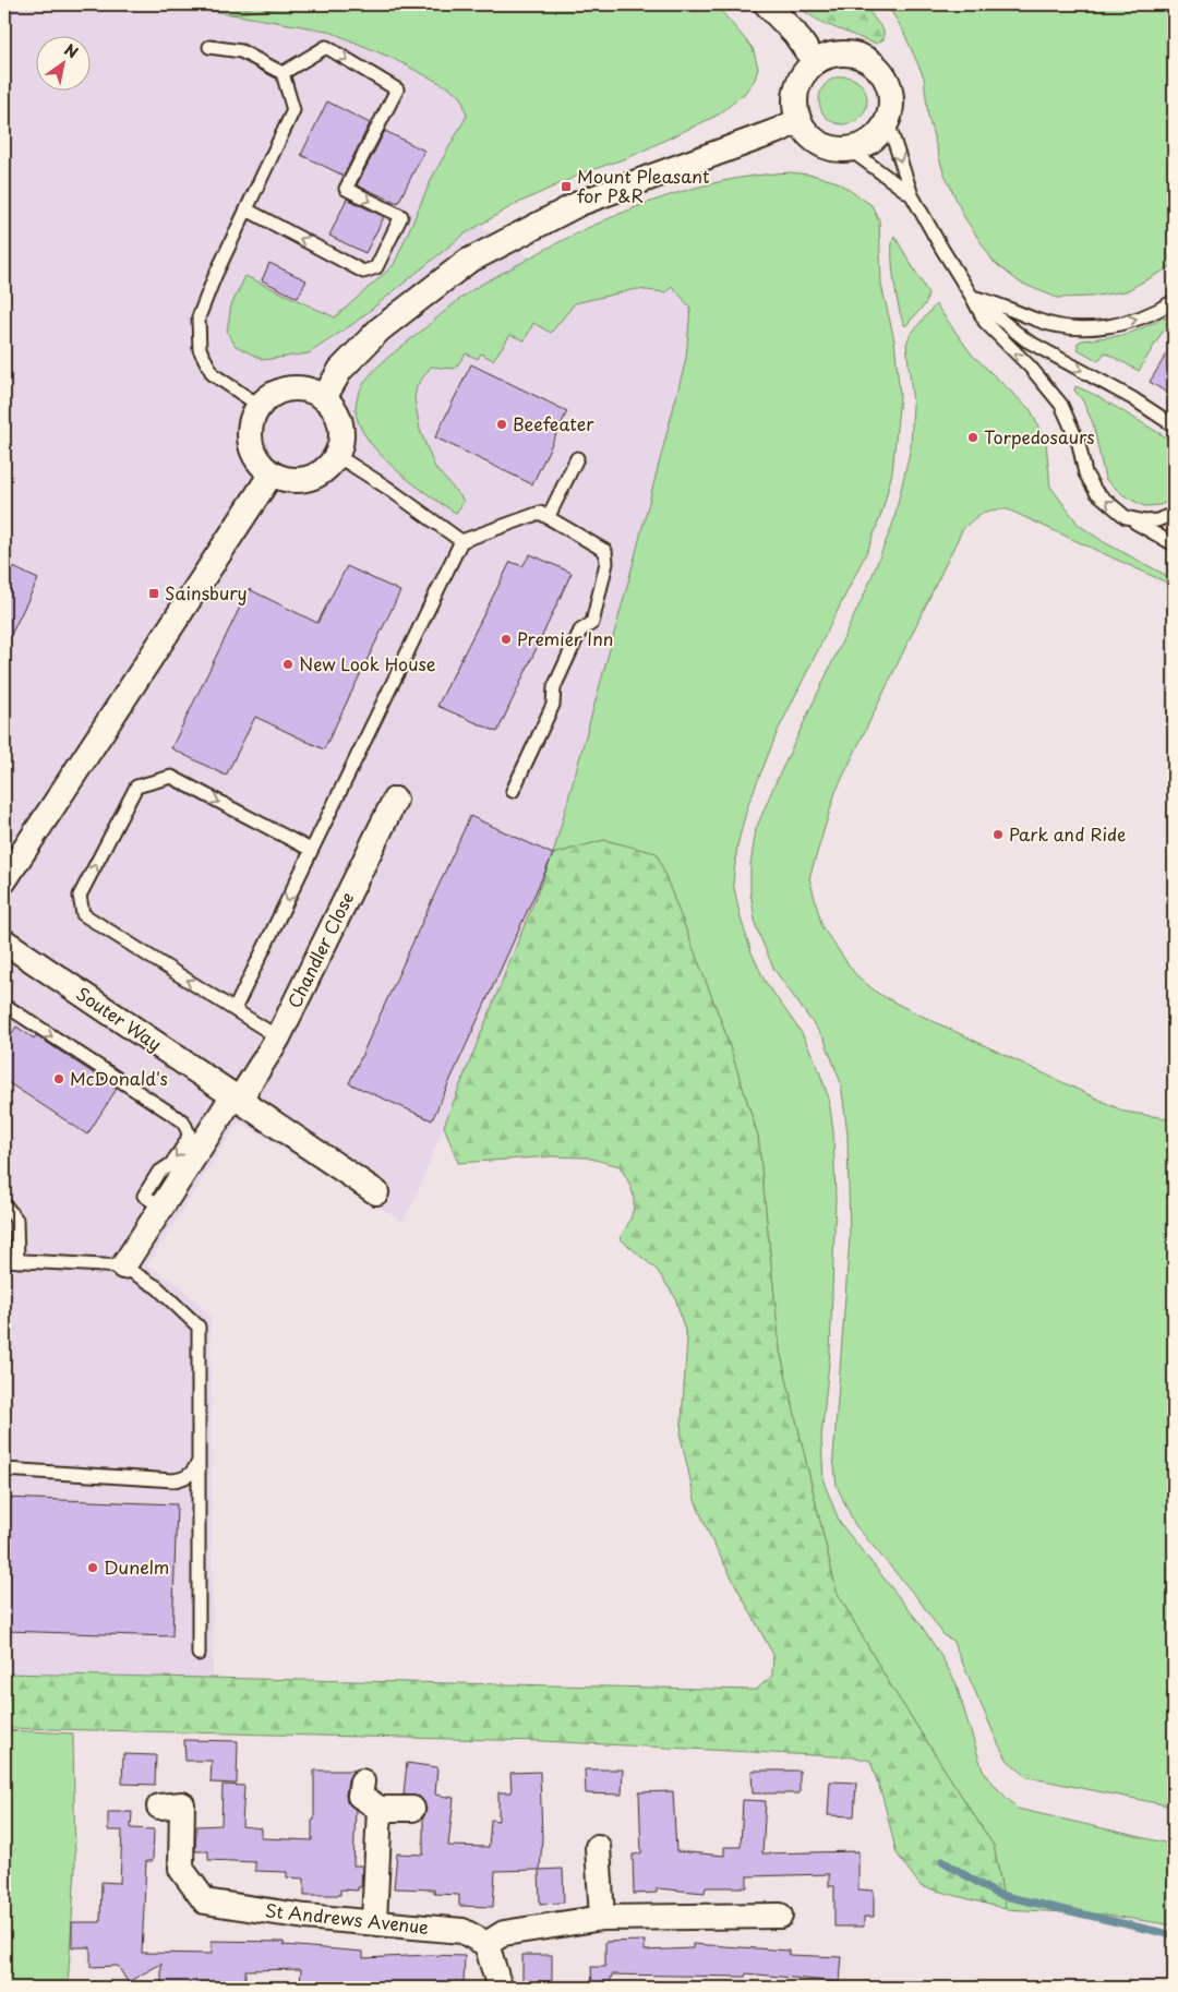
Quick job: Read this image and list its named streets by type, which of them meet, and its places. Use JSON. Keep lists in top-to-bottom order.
{
  "streets": {
    "street": ["Chandler Close", "Souter Way", "St Andrews Avenue"]
  },
  "crossings": [
    ["Chandler Close", "Souter Way"]
  ],
  "places": {
    "transit": ["Mount Pleasant for P&R", "Sainsbury"],
    "other": [
      "Beefeater",
      "Torpedosaurs",
      "Premier Inn",
      "New Look House",
      "Park and Ride",
      "McDonald's",
      "Dunelm"
    ]
  },
  "north": "top right"
}
